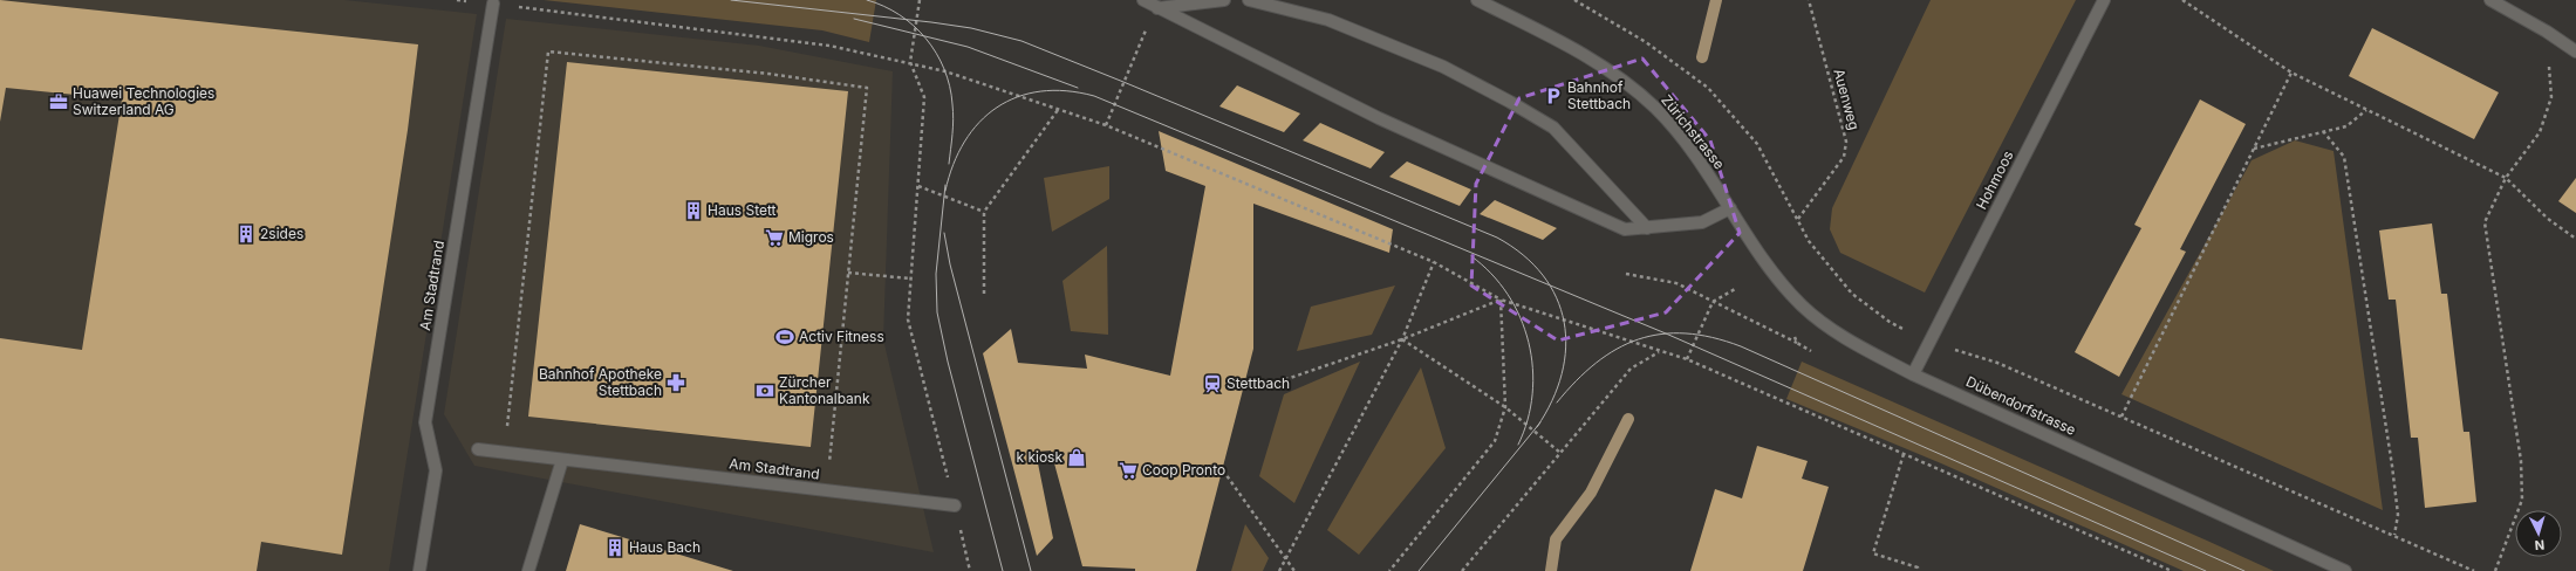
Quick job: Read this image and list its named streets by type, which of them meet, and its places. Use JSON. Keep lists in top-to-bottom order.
{
  "streets": {
    "street": [
      "Zürichstrasse",
      "Hohmoos",
      "Am Stadtrand",
      "Dübendorfstrasse"
    ],
    "path": ["Auenweg"]
  },
  "crossings": [
    ["Zürichstrasse", "Dübendorfstrasse"],
    ["Hohmoos", "Dübendorfstrasse"]
  ],
  "places": {
    "parking": ["Bahnhof Stettbach"],
    "office": ["Huawei Technologies Switzerland AG"],
    "building": ["Haus Stett", "2sides", "Haus Bach"],
    "supermarket": ["Migros", "Coop Pronto"],
    "sports": ["Activ Fitness"],
    "pharmacy": ["Bahnhof Apotheke Stettbach"],
    "station": ["Stettbach"],
    "bank": ["Zürcher Kantonalbank"],
    "shop": ["k kiosk"]
  },
  "north": "bottom"
}
